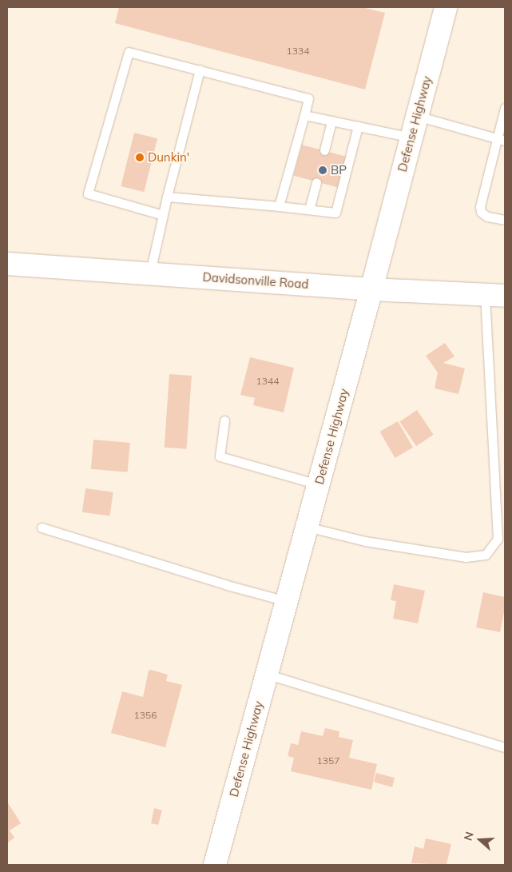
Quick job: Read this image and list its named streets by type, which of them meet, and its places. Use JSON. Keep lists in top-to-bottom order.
{
  "streets": {
    "main road": ["Defense Highway", "Davidsonville Road"]
  },
  "crossings": [
    ["Defense Highway", "Davidsonville Road"]
  ],
  "places": ["Dunkin'", "BP"],
  "house_numbers": [
    "1334",
    "1344",
    "1356",
    "1357"
  ],
  "north": "left"
}
